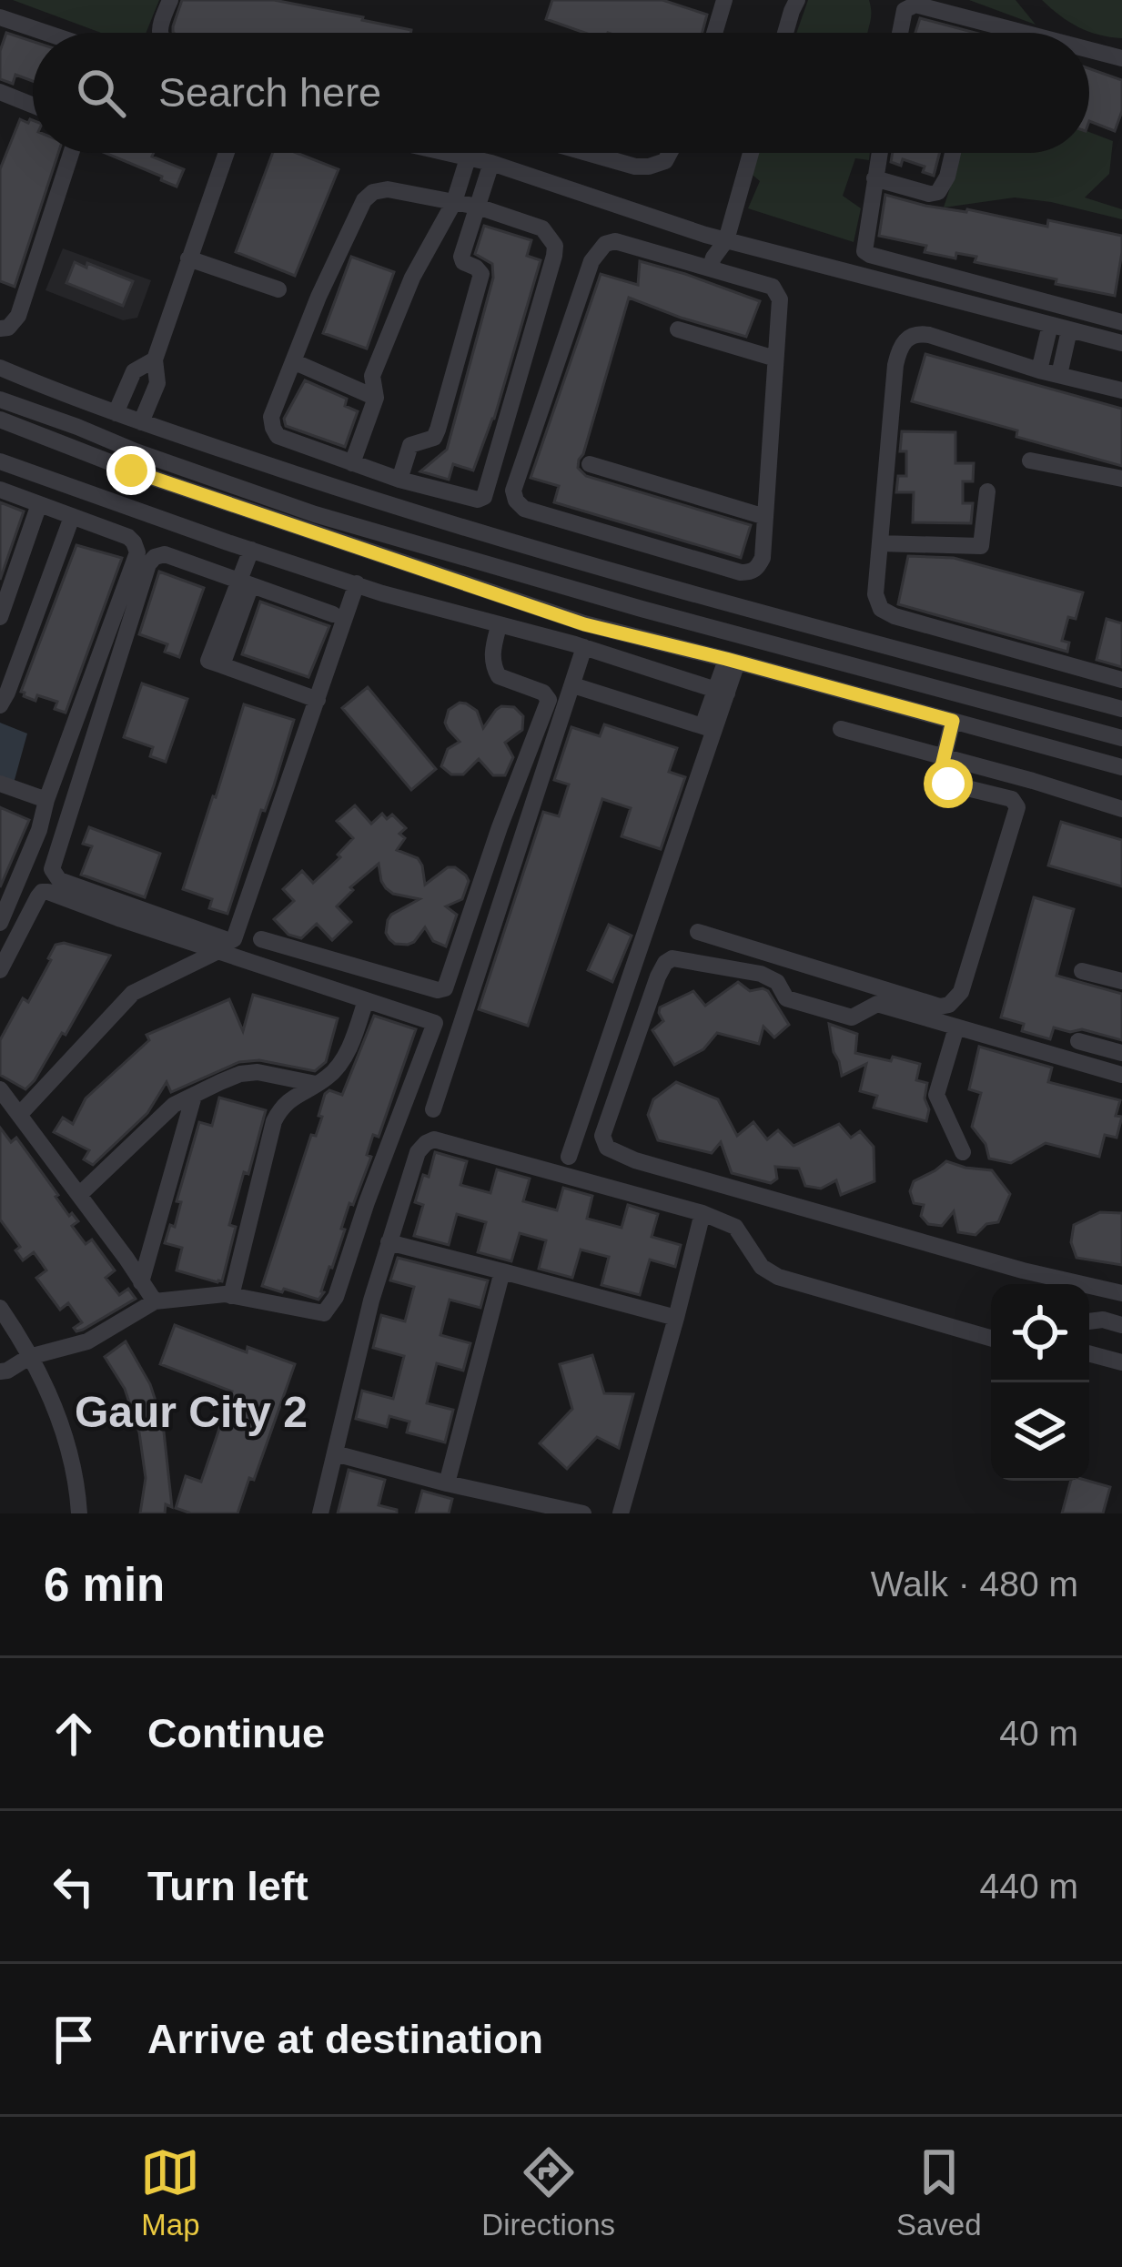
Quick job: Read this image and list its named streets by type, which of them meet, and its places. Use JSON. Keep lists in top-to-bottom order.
{
  "districts": ["Gaur City 2"],
  "page": {
    "search": "Search here",
    "heading": ["6 min", "Walk · 480 m"],
    "list": [
      ["Continue", "40 m"],
      ["Turn left", "440 m"],
      "Arrive at destination"
    ],
    "nav": ["Map", "Directions", "Saved"]
  }
}
